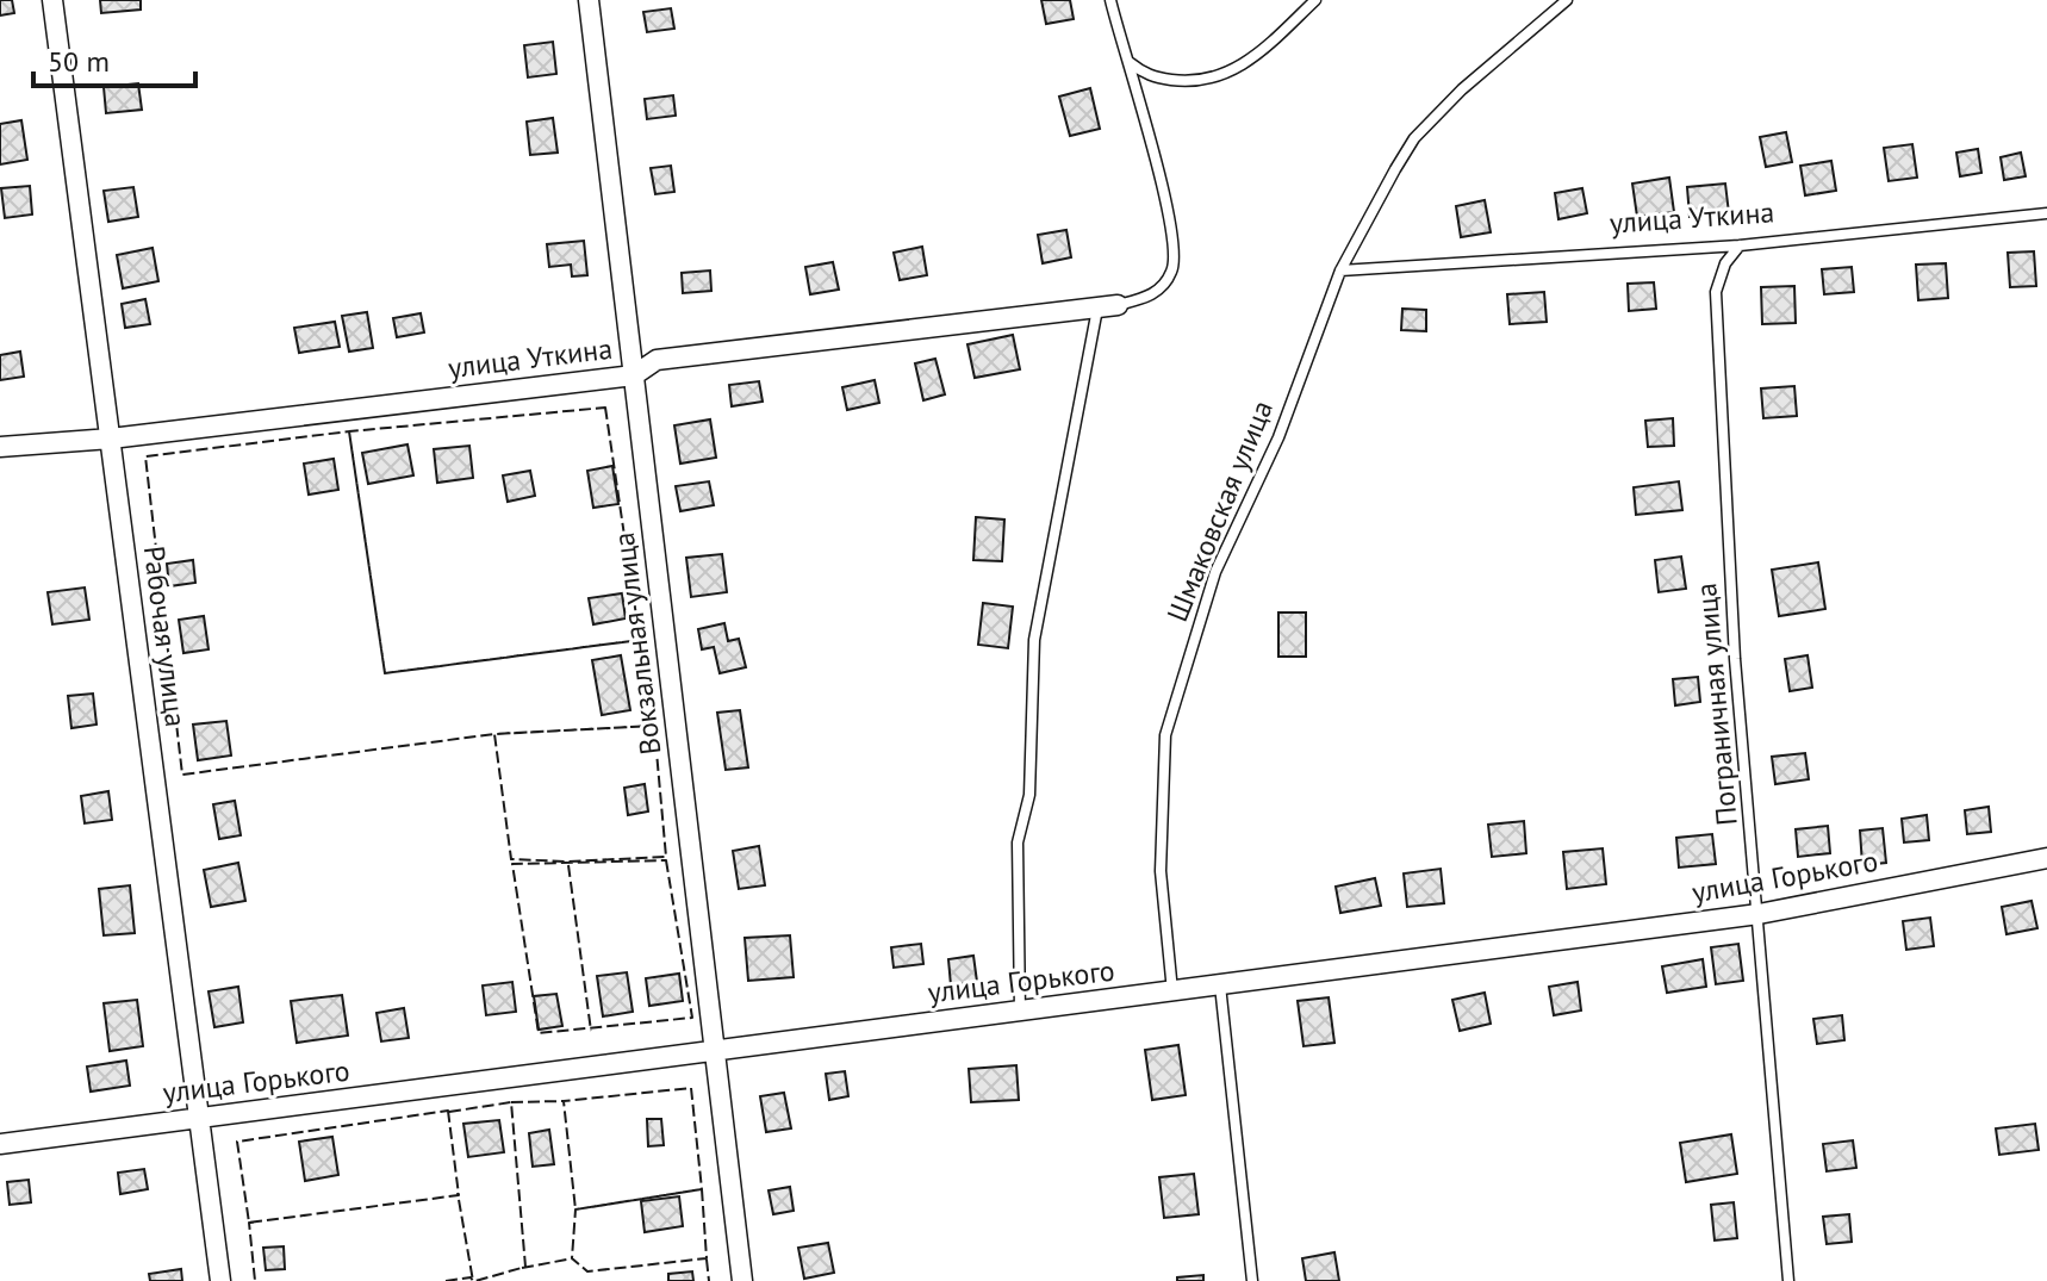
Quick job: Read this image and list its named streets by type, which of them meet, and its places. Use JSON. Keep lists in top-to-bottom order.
{
  "streets": {
    "street": [
      "улица Уткина",
      "Рабочая улица",
      "Вокзальная улица",
      "улица Горького"
    ],
    "lane": ["Шмаковская улица", "Пограничная улица"]
  },
  "crossings": [
    ["улица Уткина", "Шмаковская улица"],
    ["улица Уткина", "Рабочая улица"],
    ["улица Уткина", "Вокзальная улица"],
    ["улица Уткина", "Пограничная улица"],
    ["Шмаковская улица", "улица Горького"],
    ["Рабочая улица", "улица Горького"],
    ["Вокзальная улица", "улица Горького"],
    ["Пограничная улица", "улица Горького"]
  ],
  "scale_bar": "50 m"
}
